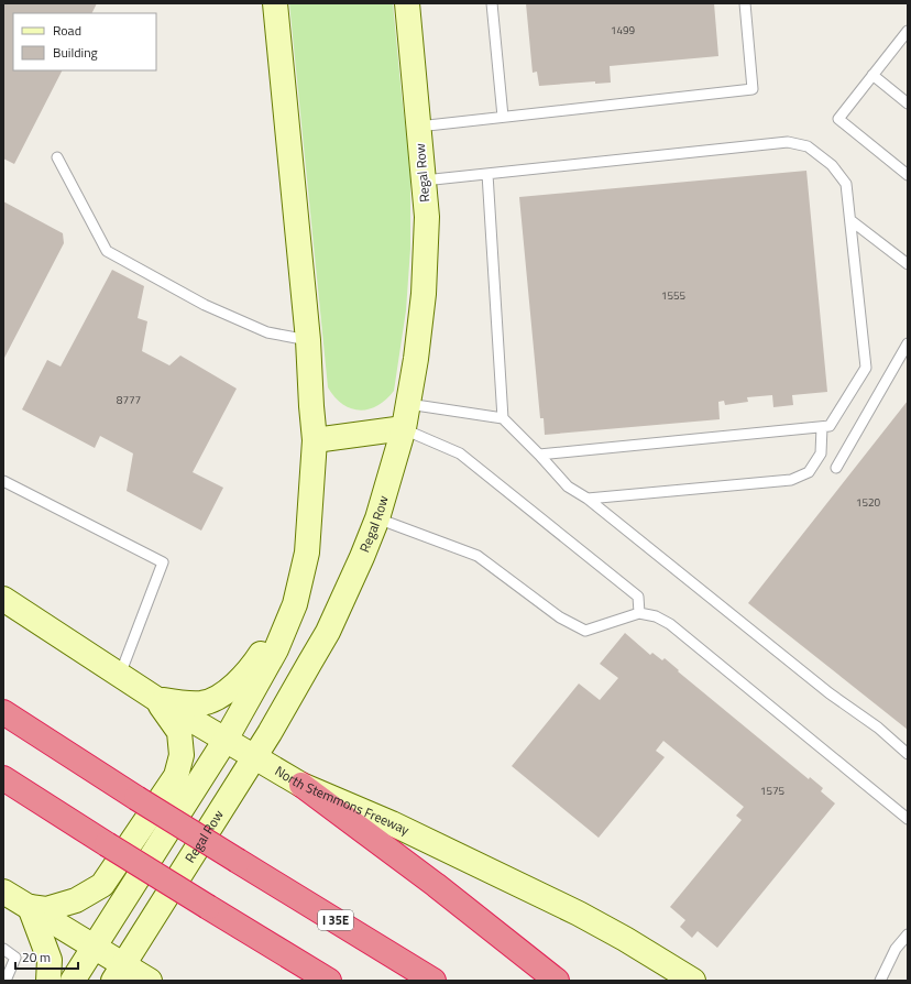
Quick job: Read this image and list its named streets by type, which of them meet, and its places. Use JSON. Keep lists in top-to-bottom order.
{
  "streets": {
    "highway": ["I 35E"],
    "main road": ["Regal Row", "North Stemmons Freeway"]
  },
  "crossings": [
    ["Regal Row", "North Stemmons Freeway"]
  ],
  "house_numbers": [
    "1499",
    "1555",
    "8777",
    "1520",
    "1575"
  ],
  "legend": ["Road", "Building"],
  "scale_bar": "20 m"
}
